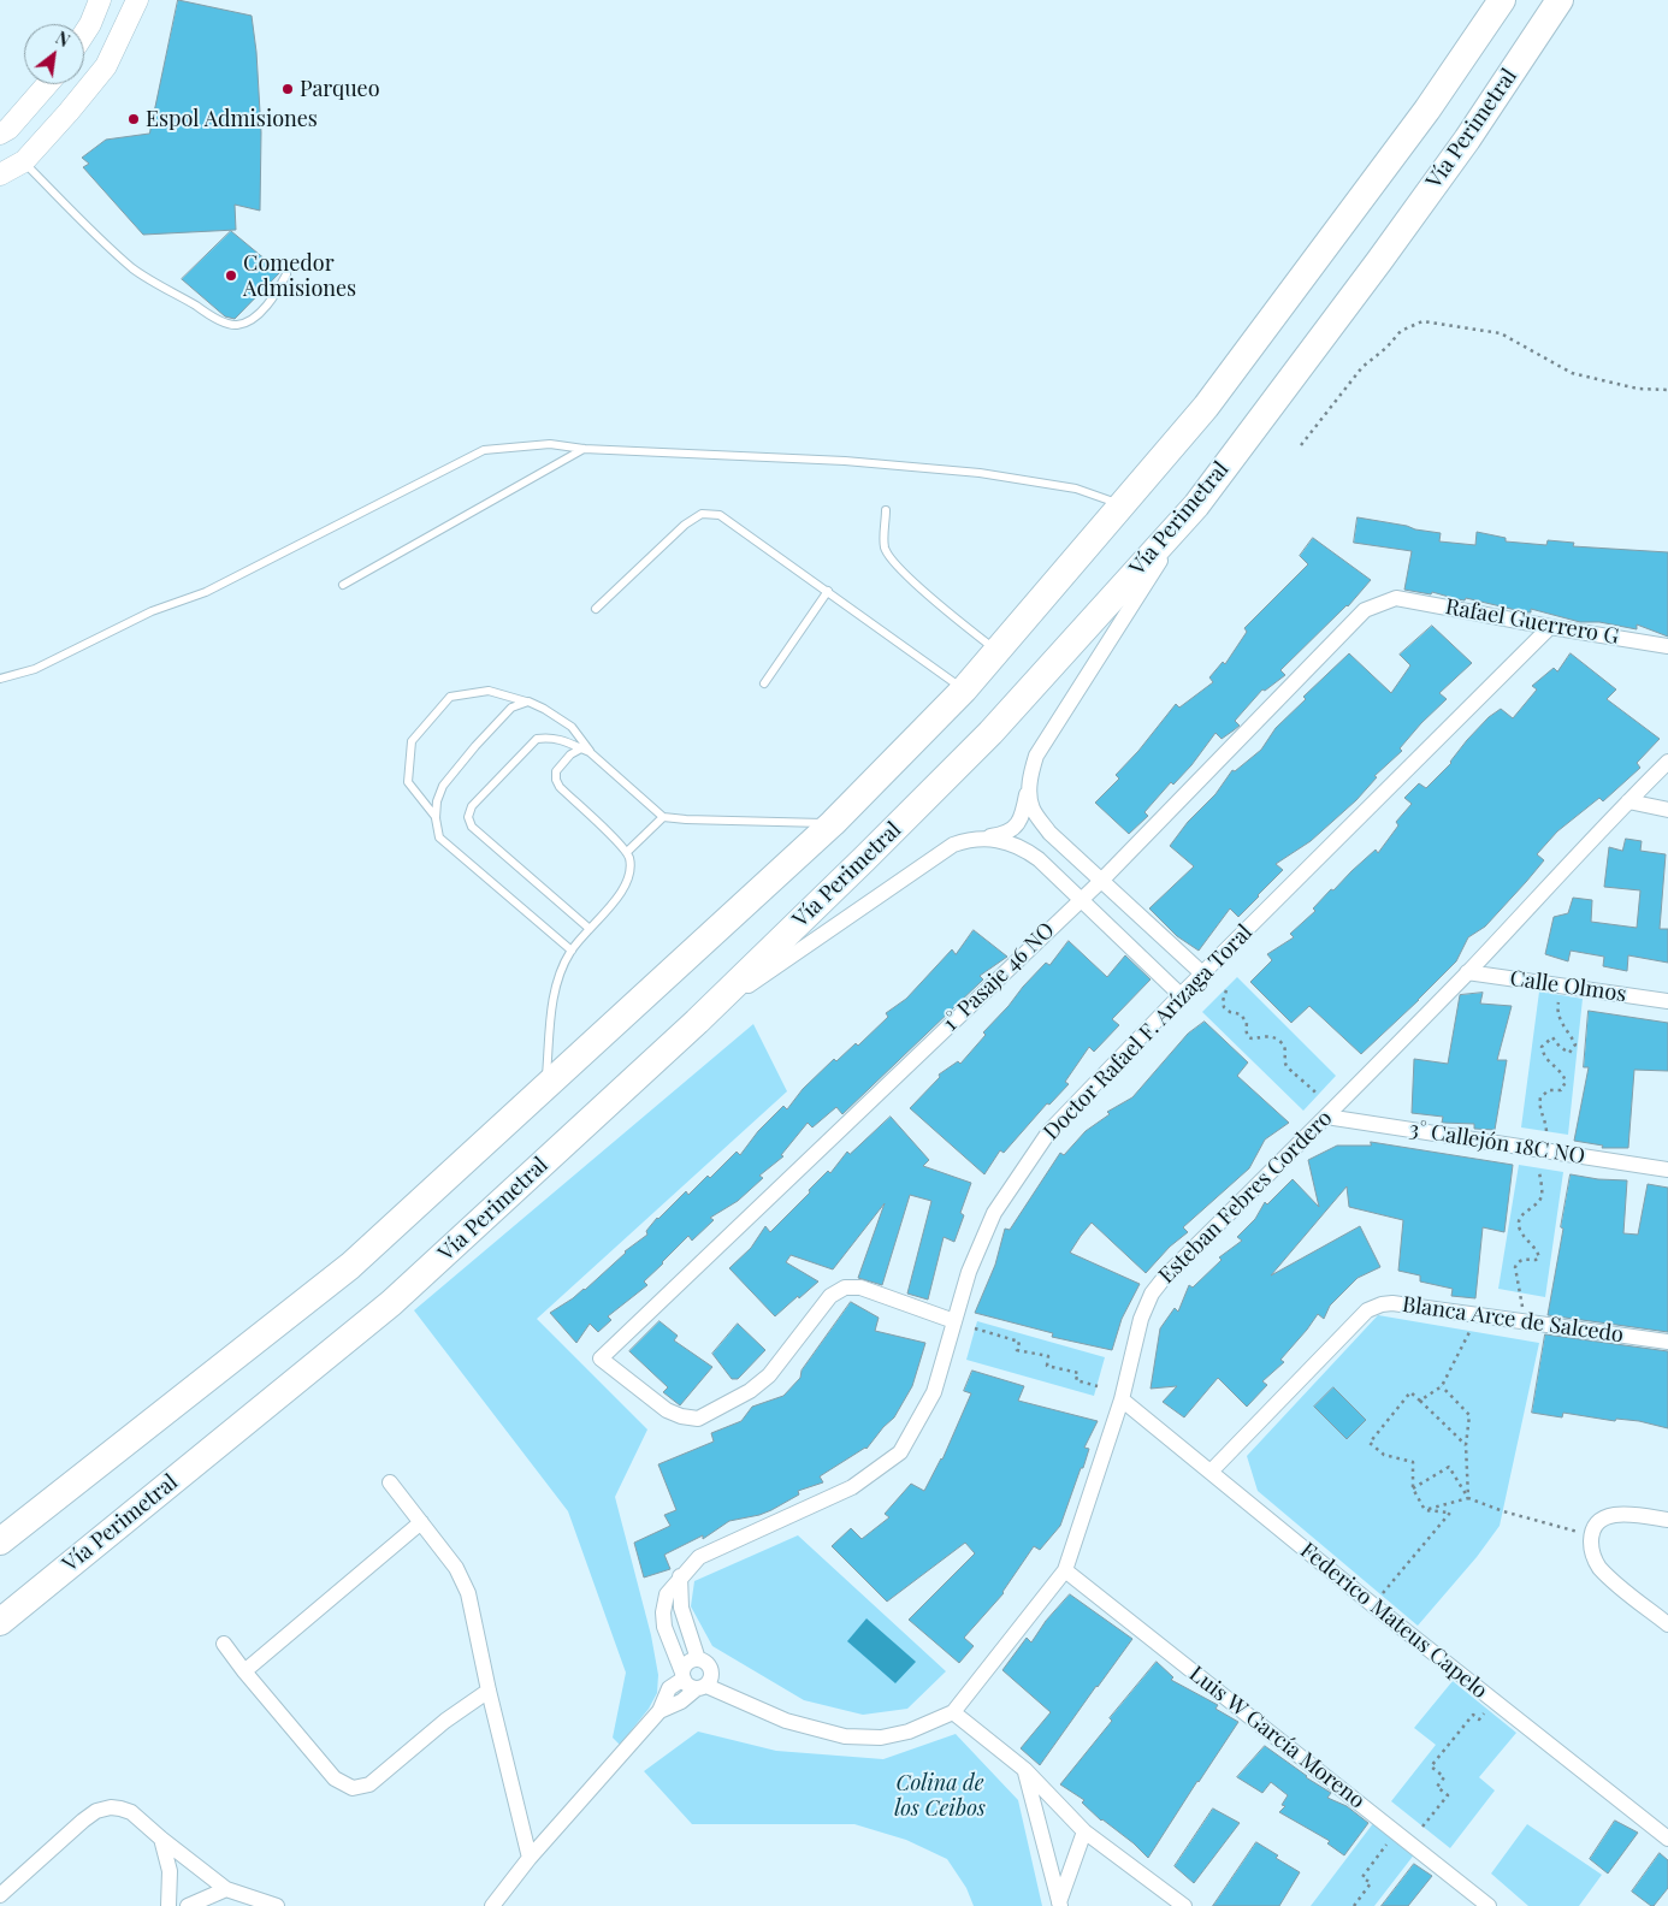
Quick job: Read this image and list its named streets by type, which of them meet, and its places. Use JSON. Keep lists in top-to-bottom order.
{
  "streets": {
    "highway": ["Vía Perimetral"],
    "street": [
      "Rafael Guerrero G",
      "1° Pasaje 46 NO",
      "Calle Olmos",
      "Doctor Rafael F. Arízaga Toral",
      "3° Callejón 18C NO",
      "Esteban Febres Cordero",
      "Blanca Arce de Salcedo",
      "Federico Mateus Capelo",
      "Luis W García Moreno"
    ]
  },
  "crossings": [
    ["Rafael Guerrero G", "1° Pasaje 46 NO"],
    ["Rafael Guerrero G", "Doctor Rafael F. Arízaga Toral"],
    ["1° Pasaje 46 NO", "Doctor Rafael F. Arízaga Toral"],
    ["Calle Olmos", "Esteban Febres Cordero"],
    ["3° Callejón 18C NO", "Esteban Febres Cordero"],
    ["Esteban Febres Cordero", "Federico Mateus Capelo"],
    ["Esteban Febres Cordero", "Luis W García Moreno"],
    ["Blanca Arce de Salcedo", "Federico Mateus Capelo"]
  ],
  "parks": ["Colina de los Ceibos"],
  "places": ["Parqueo", "Espol Admisiones", "Comedor Admisiones"],
  "north": "top right"
}
